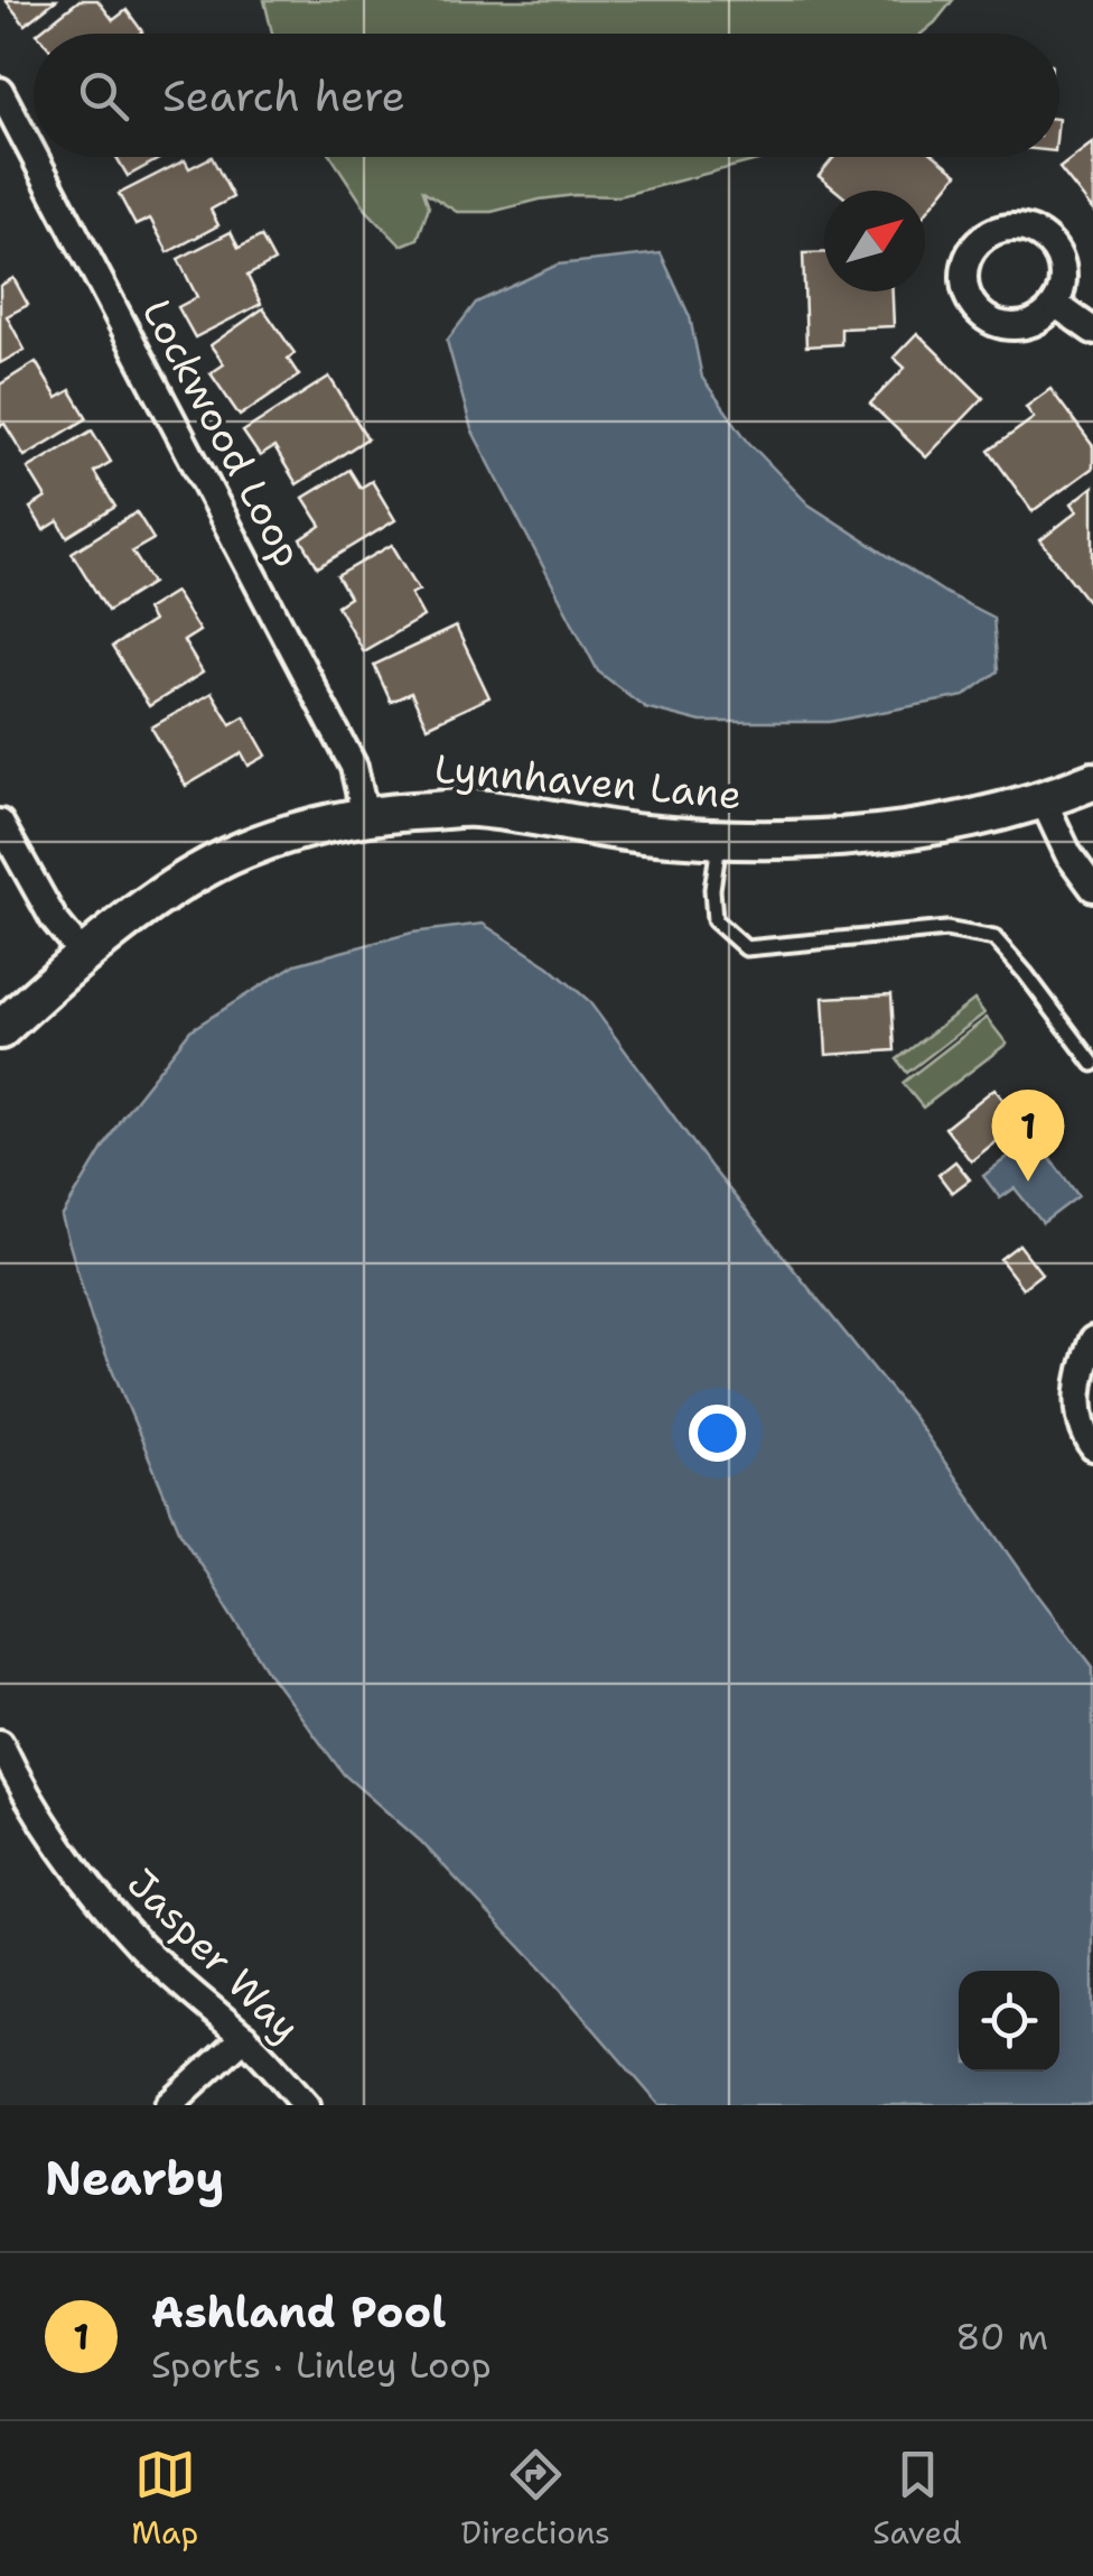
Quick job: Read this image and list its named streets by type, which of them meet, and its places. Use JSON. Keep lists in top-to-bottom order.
{
  "streets": {
    "street": ["Lockwood Loop", "Lynnhaven Lane", "Jasper Way"]
  },
  "crossings": [
    ["Lockwood Loop", "Lynnhaven Lane"]
  ],
  "north": "top right",
  "page": {
    "search": "Search here",
    "pins": "1",
    "heading": "Nearby",
    "list": [
      {
        "mark": "1",
        "name": "Ashland Pool",
        "note": "Sports · Linley Loop",
        "value": "80 m"
      }
    ],
    "nav": ["Map", "Directions", "Saved"]
  }
}
